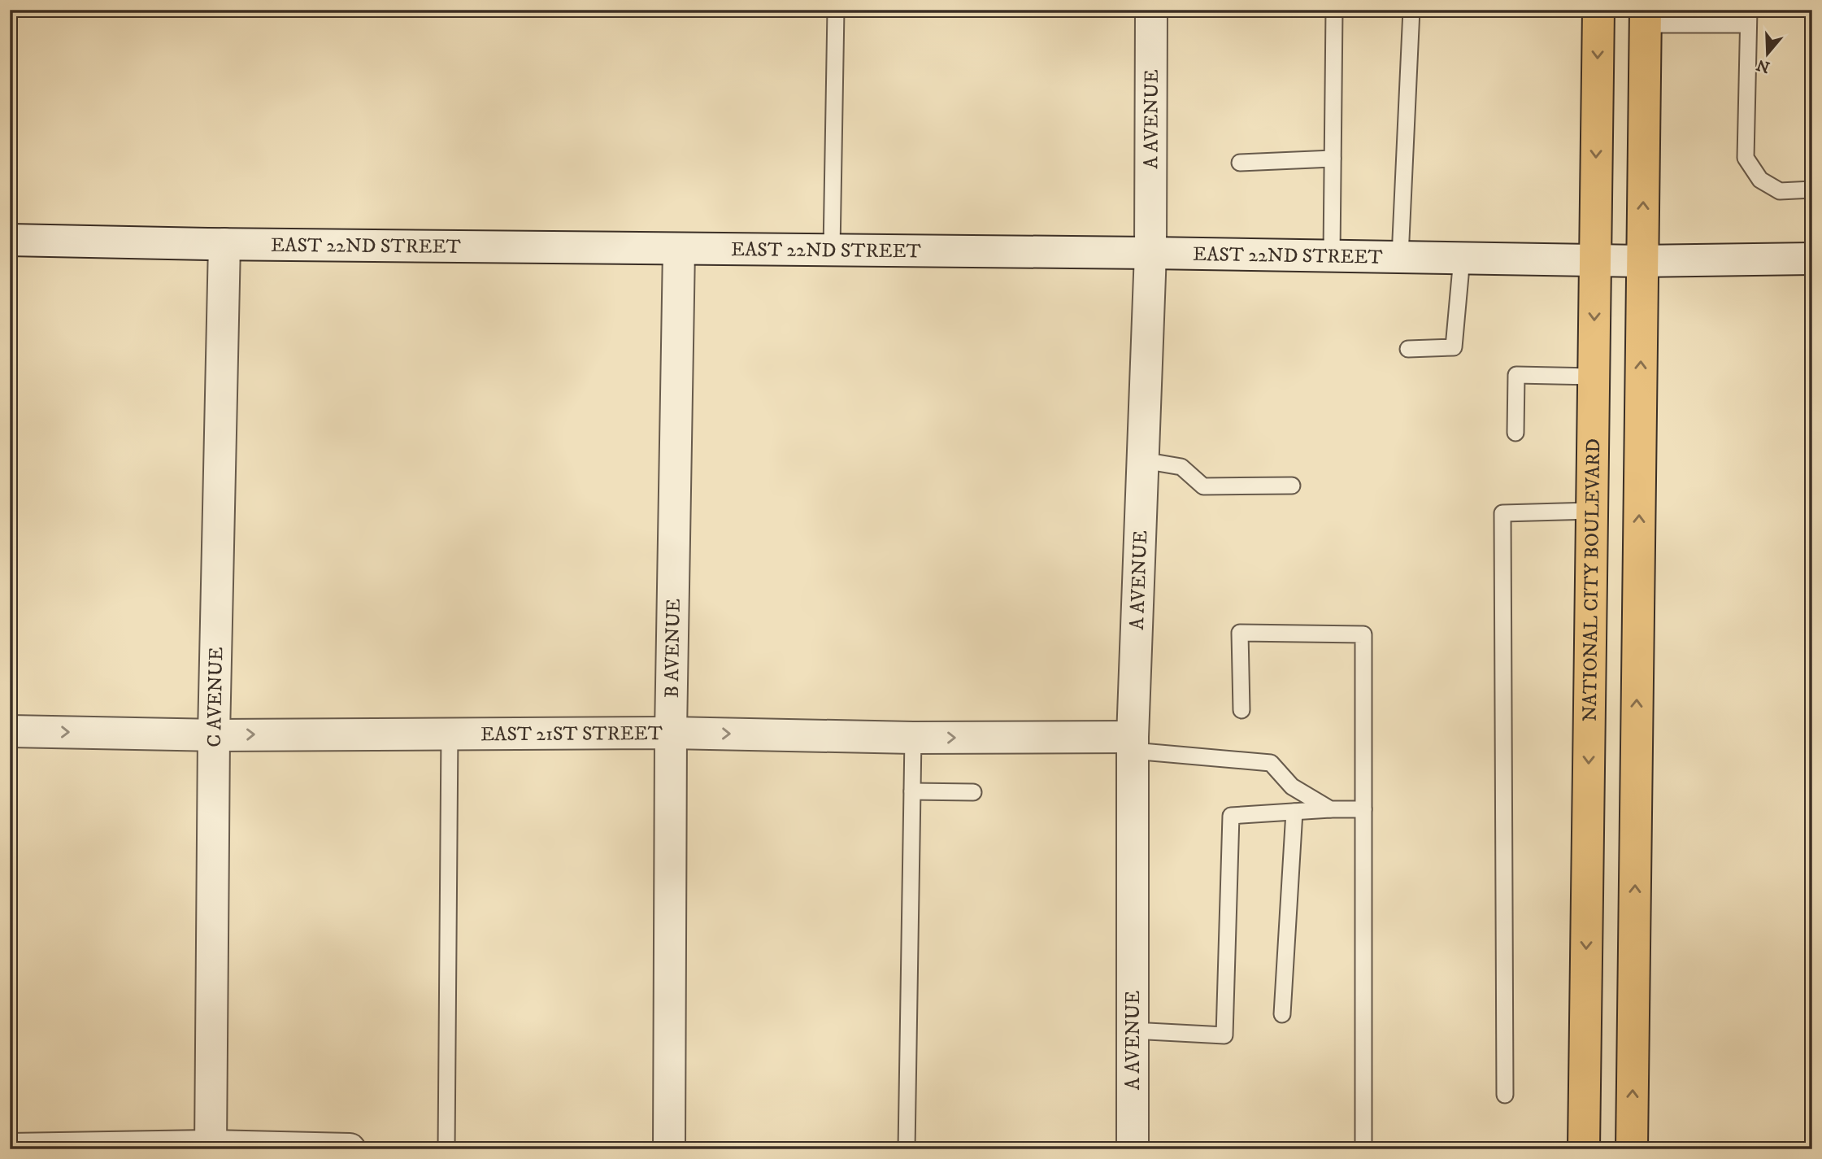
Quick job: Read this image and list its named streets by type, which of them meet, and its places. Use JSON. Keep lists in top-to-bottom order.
{
  "streets": {
    "main road": ["NATIONAL CITY BOULEVARD"],
    "street": [
      "A AVENUE",
      "EAST 22ND STREET",
      "B AVENUE",
      "C AVENUE",
      "EAST 21ST STREET"
    ]
  },
  "crossings": [
    ["A AVENUE", "EAST 22ND STREET"],
    ["A AVENUE", "EAST 21ST STREET"],
    ["EAST 22ND STREET", "NATIONAL CITY BOULEVARD"],
    ["EAST 22ND STREET", "B AVENUE"],
    ["EAST 22ND STREET", "C AVENUE"],
    ["B AVENUE", "EAST 21ST STREET"],
    ["C AVENUE", "EAST 21ST STREET"]
  ],
  "one_way": ["EAST 21ST STREET"],
  "north": "bottom"
}
